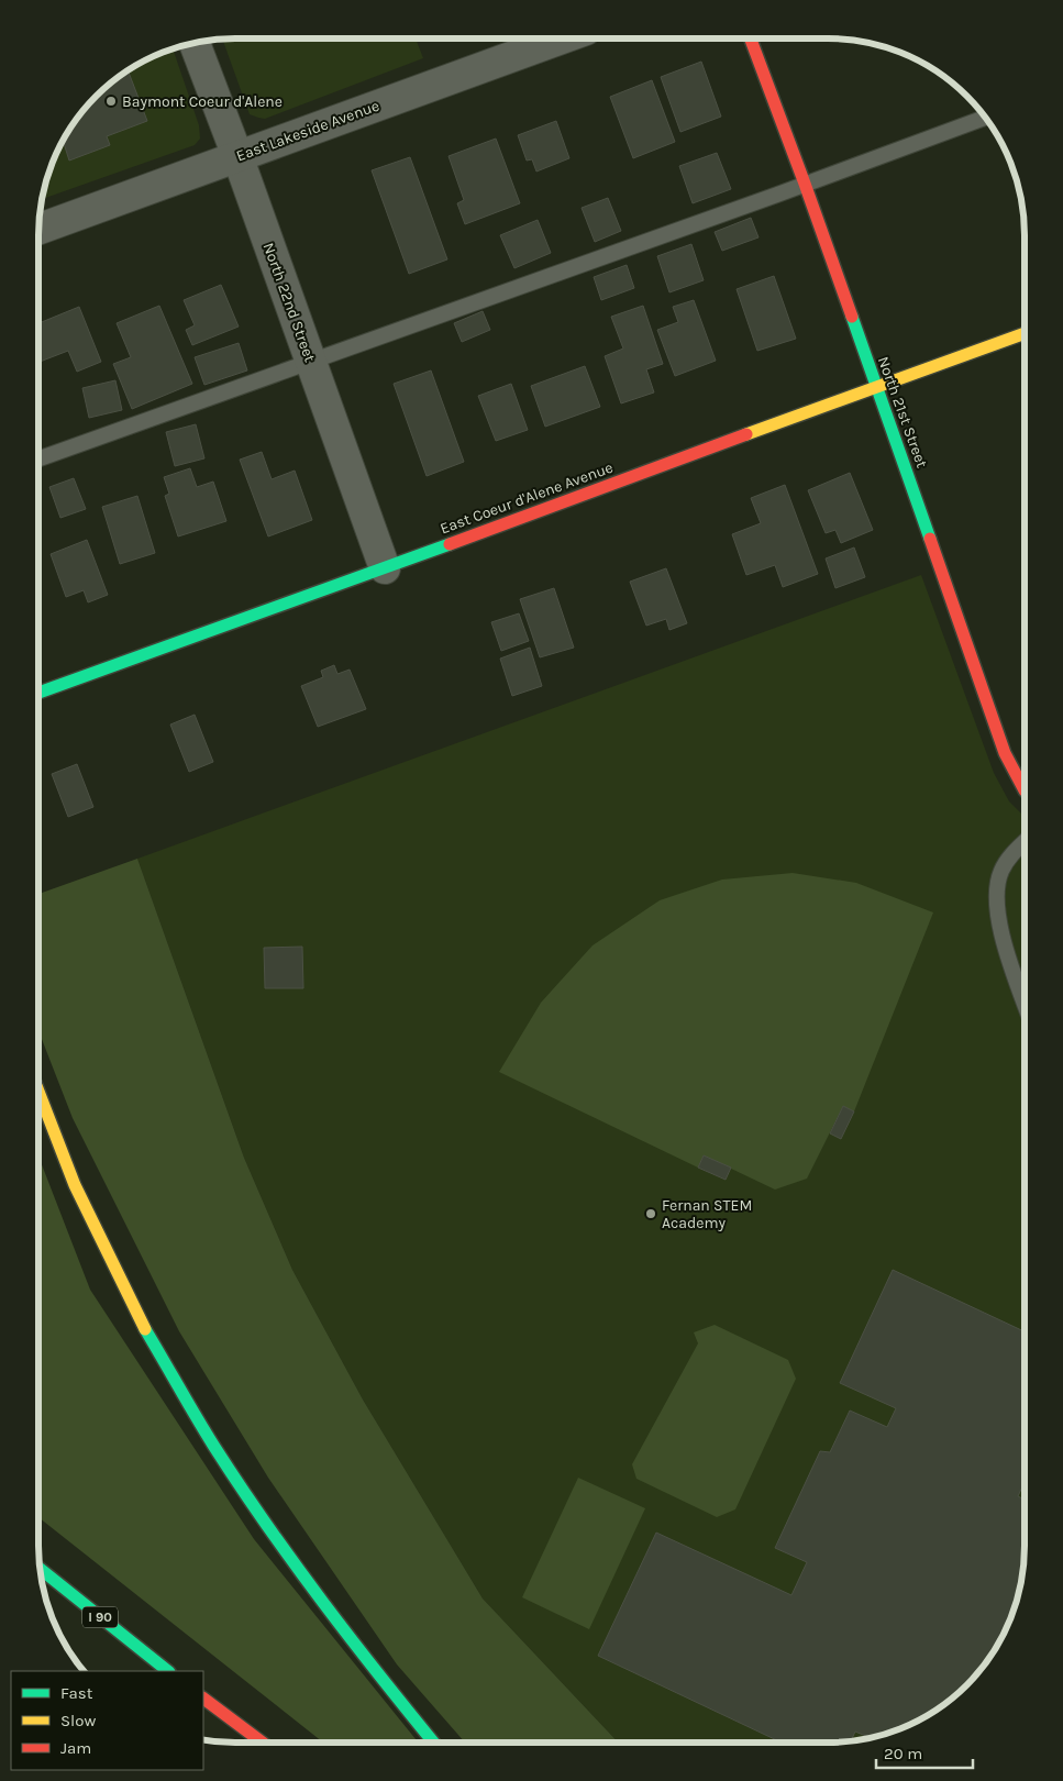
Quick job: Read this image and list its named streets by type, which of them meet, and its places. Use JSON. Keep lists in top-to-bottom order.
{
  "streets": {
    "main road": ["North 21st Street", "East Coeur d'Alene Avenue", "I 90"],
    "street": ["East Lakeside Avenue", "North 22nd Street"]
  },
  "crossings": [
    ["East Lakeside Avenue", "North 22nd Street"],
    ["North 22nd Street", "East Coeur d'Alene Avenue"],
    ["North 21st Street", "East Coeur d'Alene Avenue"]
  ],
  "places": ["Baymont Coeur d'Alene", "Fernan STEM Academy"],
  "legend": ["Fast", "Slow", "Jam"],
  "scale_bar": "20 m"
}
